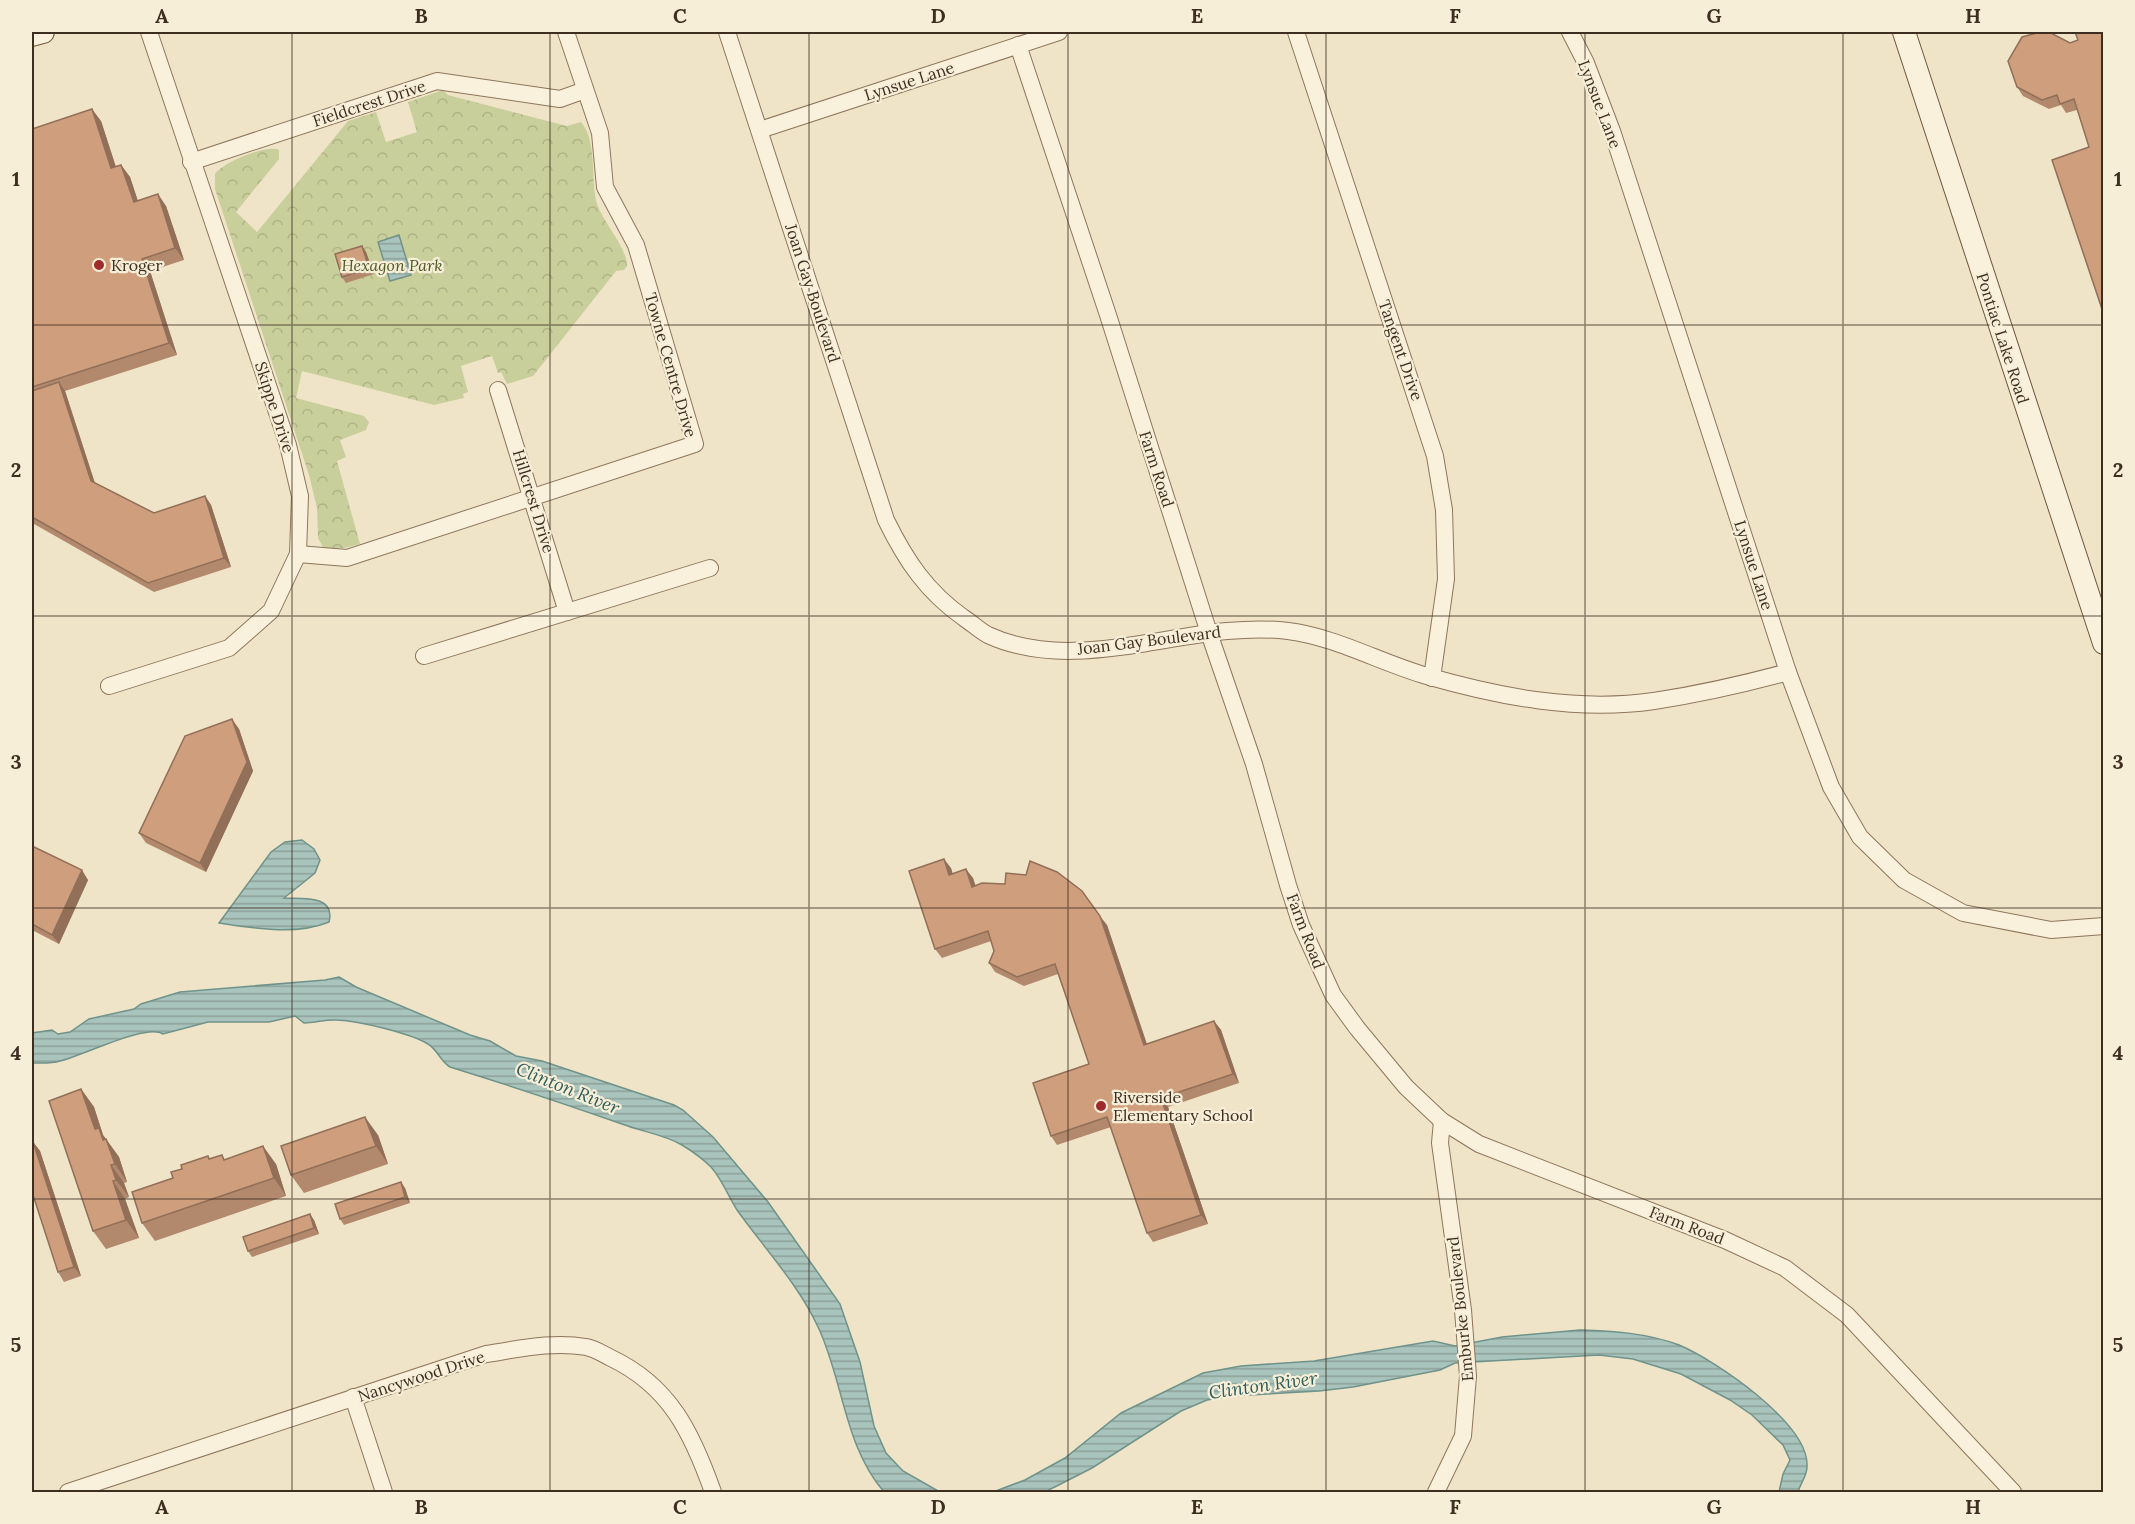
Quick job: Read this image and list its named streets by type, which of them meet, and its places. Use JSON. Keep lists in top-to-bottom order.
{
  "streets": {
    "street": [
      "Lynsue Lane",
      "Fieldcrest Drive",
      "Joan Gay Boulevard",
      "Pontiac Lake Road",
      "Tangent Drive",
      "Towne Centre Drive",
      "Skippe Drive",
      "Farm Road",
      "Hillcrest Drive",
      "Emburke Boulevard",
      "Nancywood Drive"
    ]
  },
  "crossings": [
    ["Lynsue Lane", "Joan Gay Boulevard"],
    ["Lynsue Lane", "Farm Road"],
    ["Fieldcrest Drive", "Towne Centre Drive"],
    ["Fieldcrest Drive", "Skippe Drive"],
    ["Joan Gay Boulevard", "Tangent Drive"],
    ["Joan Gay Boulevard", "Farm Road"],
    ["Towne Centre Drive", "Skippe Drive"],
    ["Towne Centre Drive", "Hillcrest Drive"],
    ["Farm Road", "Emburke Boulevard"]
  ],
  "water": ["Clinton River"],
  "parks": ["Hexagon Park"],
  "places": ["Kroger", "Riverside Elementary School"],
  "grid": {
    "columns": [
      "A",
      "B",
      "C",
      "D",
      "E",
      "F",
      "G",
      "H"
    ],
    "rows": [
      "1",
      "2",
      "3",
      "4",
      "5"
    ]
  }
}
